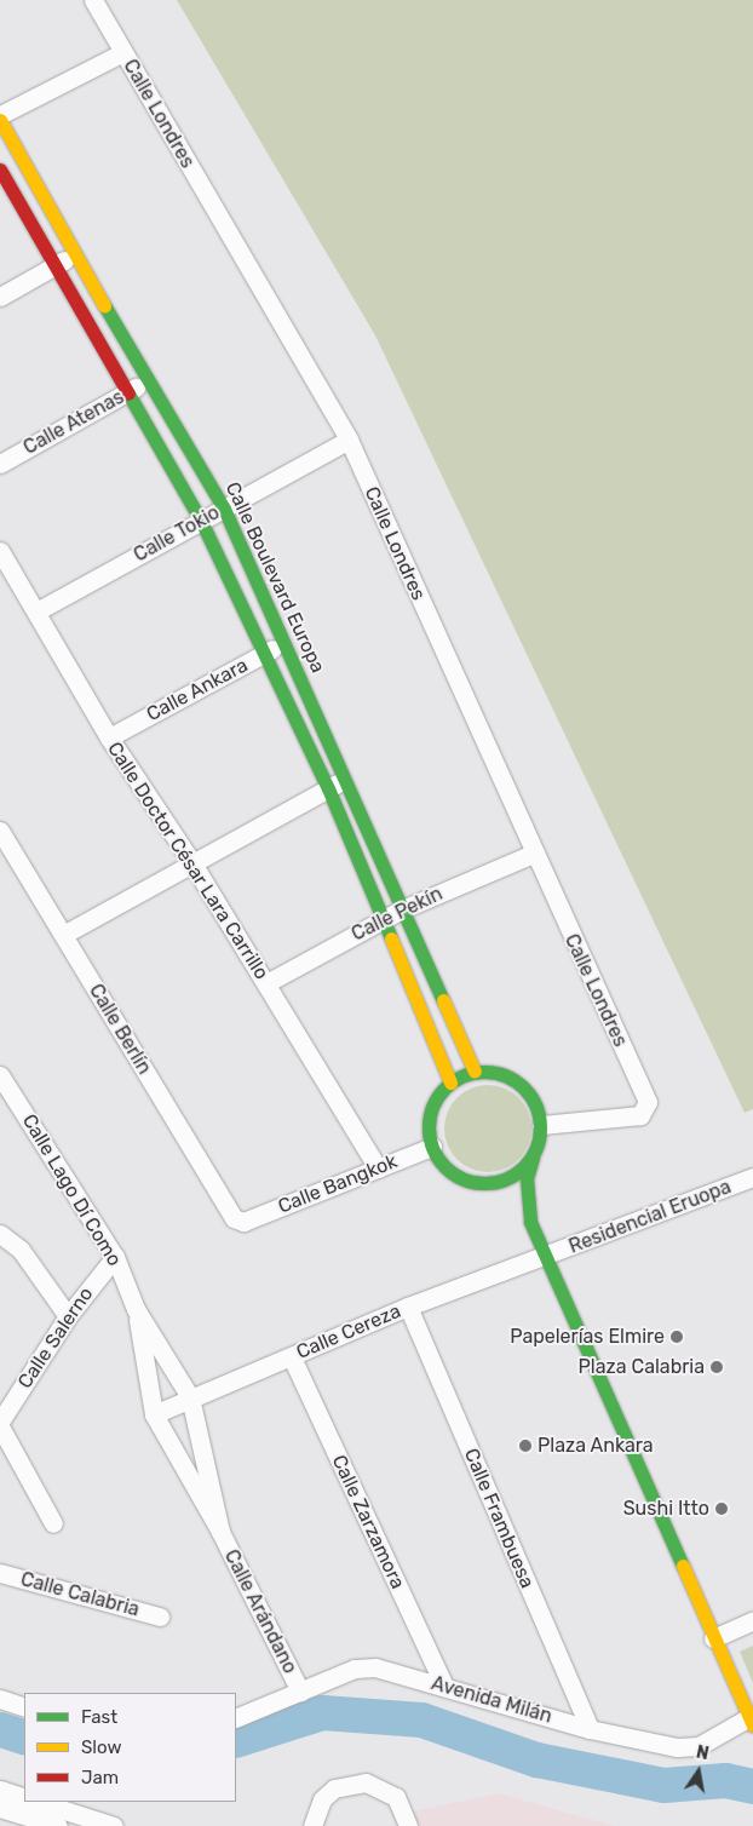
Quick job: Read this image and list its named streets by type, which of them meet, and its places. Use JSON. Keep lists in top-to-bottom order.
{
  "streets": {
    "main road": ["Calle Boulevard Europa"],
    "street": [
      "Calle Londres",
      "Calle Atenas",
      "Calle Tokio",
      "Calle Ankara",
      "Calle Doctor César Lara Carrillo",
      "Calle Pekín",
      "Calle Berlín",
      "Calle Bangkok",
      "Calle Lago Dí Como",
      "Residencial Eruopa",
      "Calle Cereza",
      "Calle Salerno",
      "Calle Frambuesa",
      "Calle Zarzamora",
      "Calle Calabria",
      "Calle Arándano",
      "Avenida Milán"
    ]
  },
  "crossings": [
    ["Calle Londres", "Calle Tokio"],
    ["Calle Londres", "Calle Boulevard Europa"],
    ["Calle Londres", "Calle Pekín"],
    ["Calle Londres", "Calle Bangkok"],
    ["Calle Atenas", "Calle Boulevard Europa"],
    ["Calle Tokio", "Calle Boulevard Europa"],
    ["Calle Tokio", "Calle Doctor César Lara Carrillo"],
    ["Calle Boulevard Europa", "Calle Ankara"],
    ["Calle Boulevard Europa", "Calle Pekín"],
    ["Calle Boulevard Europa", "Calle Bangkok"],
    ["Calle Ankara", "Calle Doctor César Lara Carrillo"],
    ["Calle Doctor César Lara Carrillo", "Calle Pekín"],
    ["Calle Doctor César Lara Carrillo", "Calle Bangkok"],
    ["Calle Berlín", "Calle Bangkok"],
    ["Calle Lago Dí Como", "Calle Cereza"],
    ["Calle Lago Dí Como", "Calle Salerno"],
    ["Calle Lago Dí Como", "Calle Arándano"],
    ["Residencial Eruopa", "Calle Cereza"],
    ["Calle Cereza", "Calle Frambuesa"],
    ["Calle Cereza", "Calle Zarzamora"],
    ["Calle Cereza", "Calle Arándano"],
    ["Calle Frambuesa", "Avenida Milán"],
    ["Calle Zarzamora", "Avenida Milán"],
    ["Calle Arándano", "Avenida Milán"]
  ],
  "places": [
    "Papelerías Elmire",
    "Plaza Calabria",
    "Plaza Ankara",
    "Sushi Itto"
  ],
  "legend": ["Fast", "Slow", "Jam"],
  "north": "top"
}
